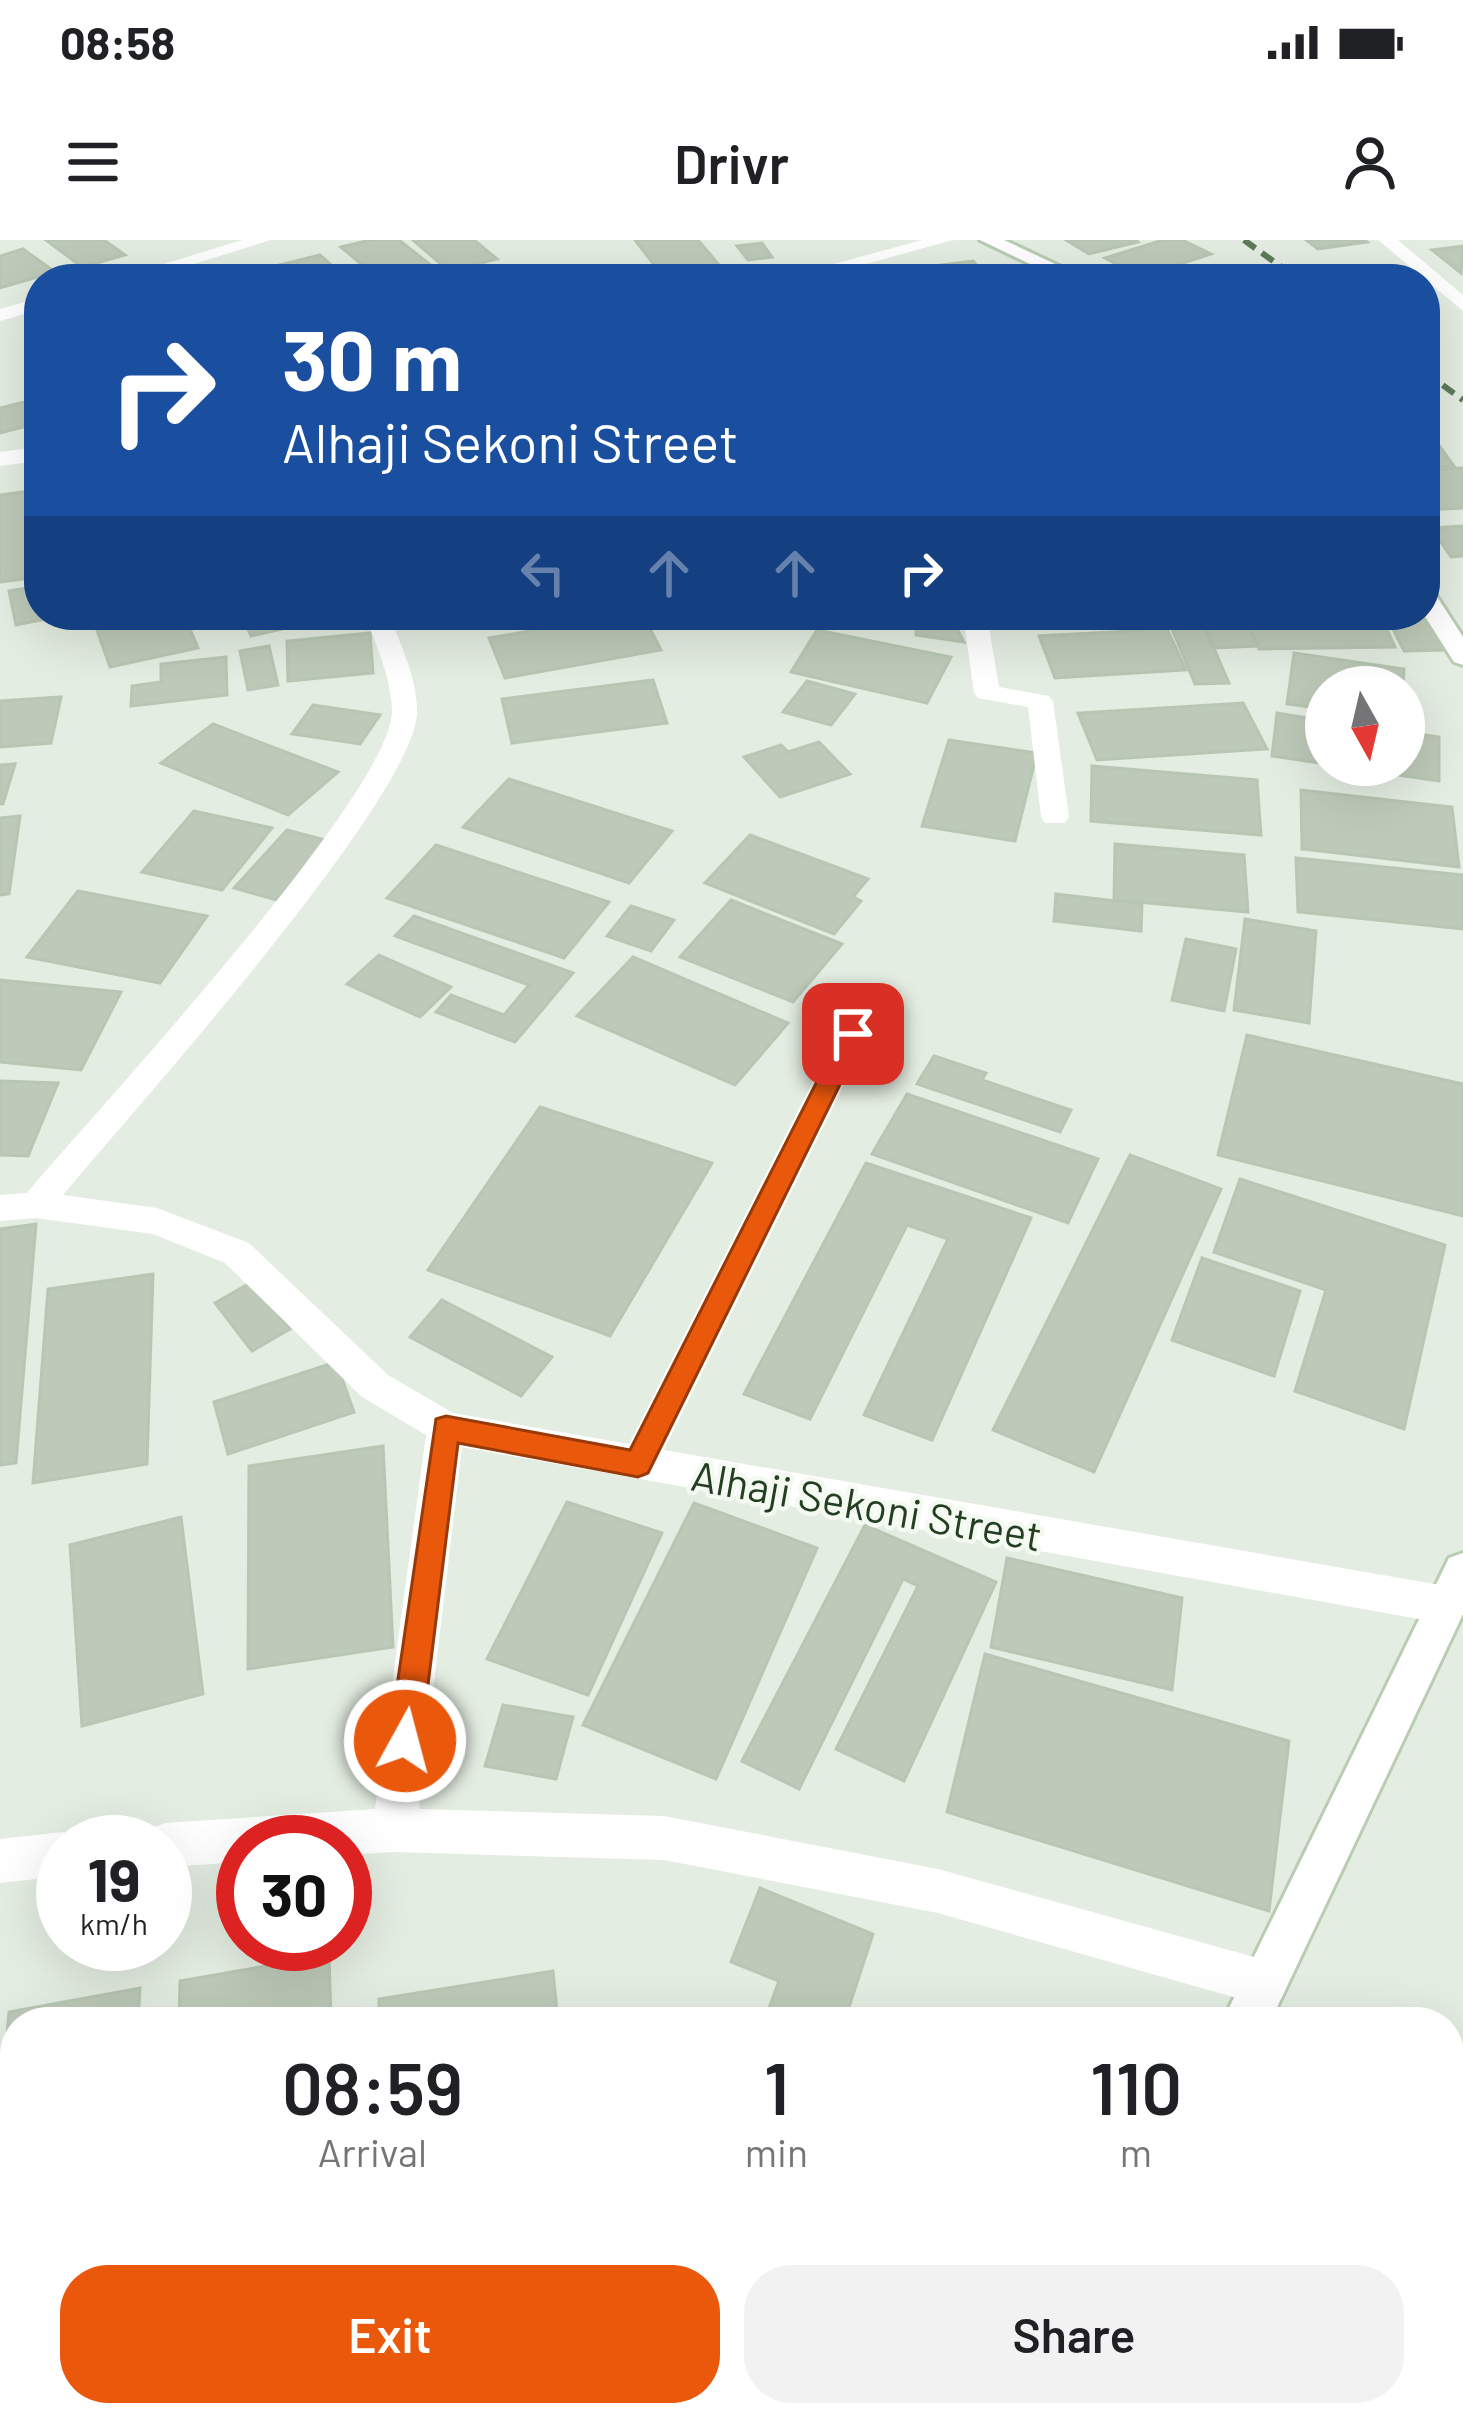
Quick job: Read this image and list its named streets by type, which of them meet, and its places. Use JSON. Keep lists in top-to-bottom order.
{
  "streets": {
    "street": ["Alhaji Sekoni Street"]
  },
  "north": "bottom",
  "page": {
    "status": "08:58",
    "header": "Drivr",
    "turn": ["30 m", "Alhaji Sekoni Street"],
    "speed": "19 km/h",
    "limit": "30",
    "eta": [
      "08:59",
      "Arrival",
      "1",
      "min",
      "110",
      "m"
    ],
    "buttons": ["Exit", "Share"]
  }
}
